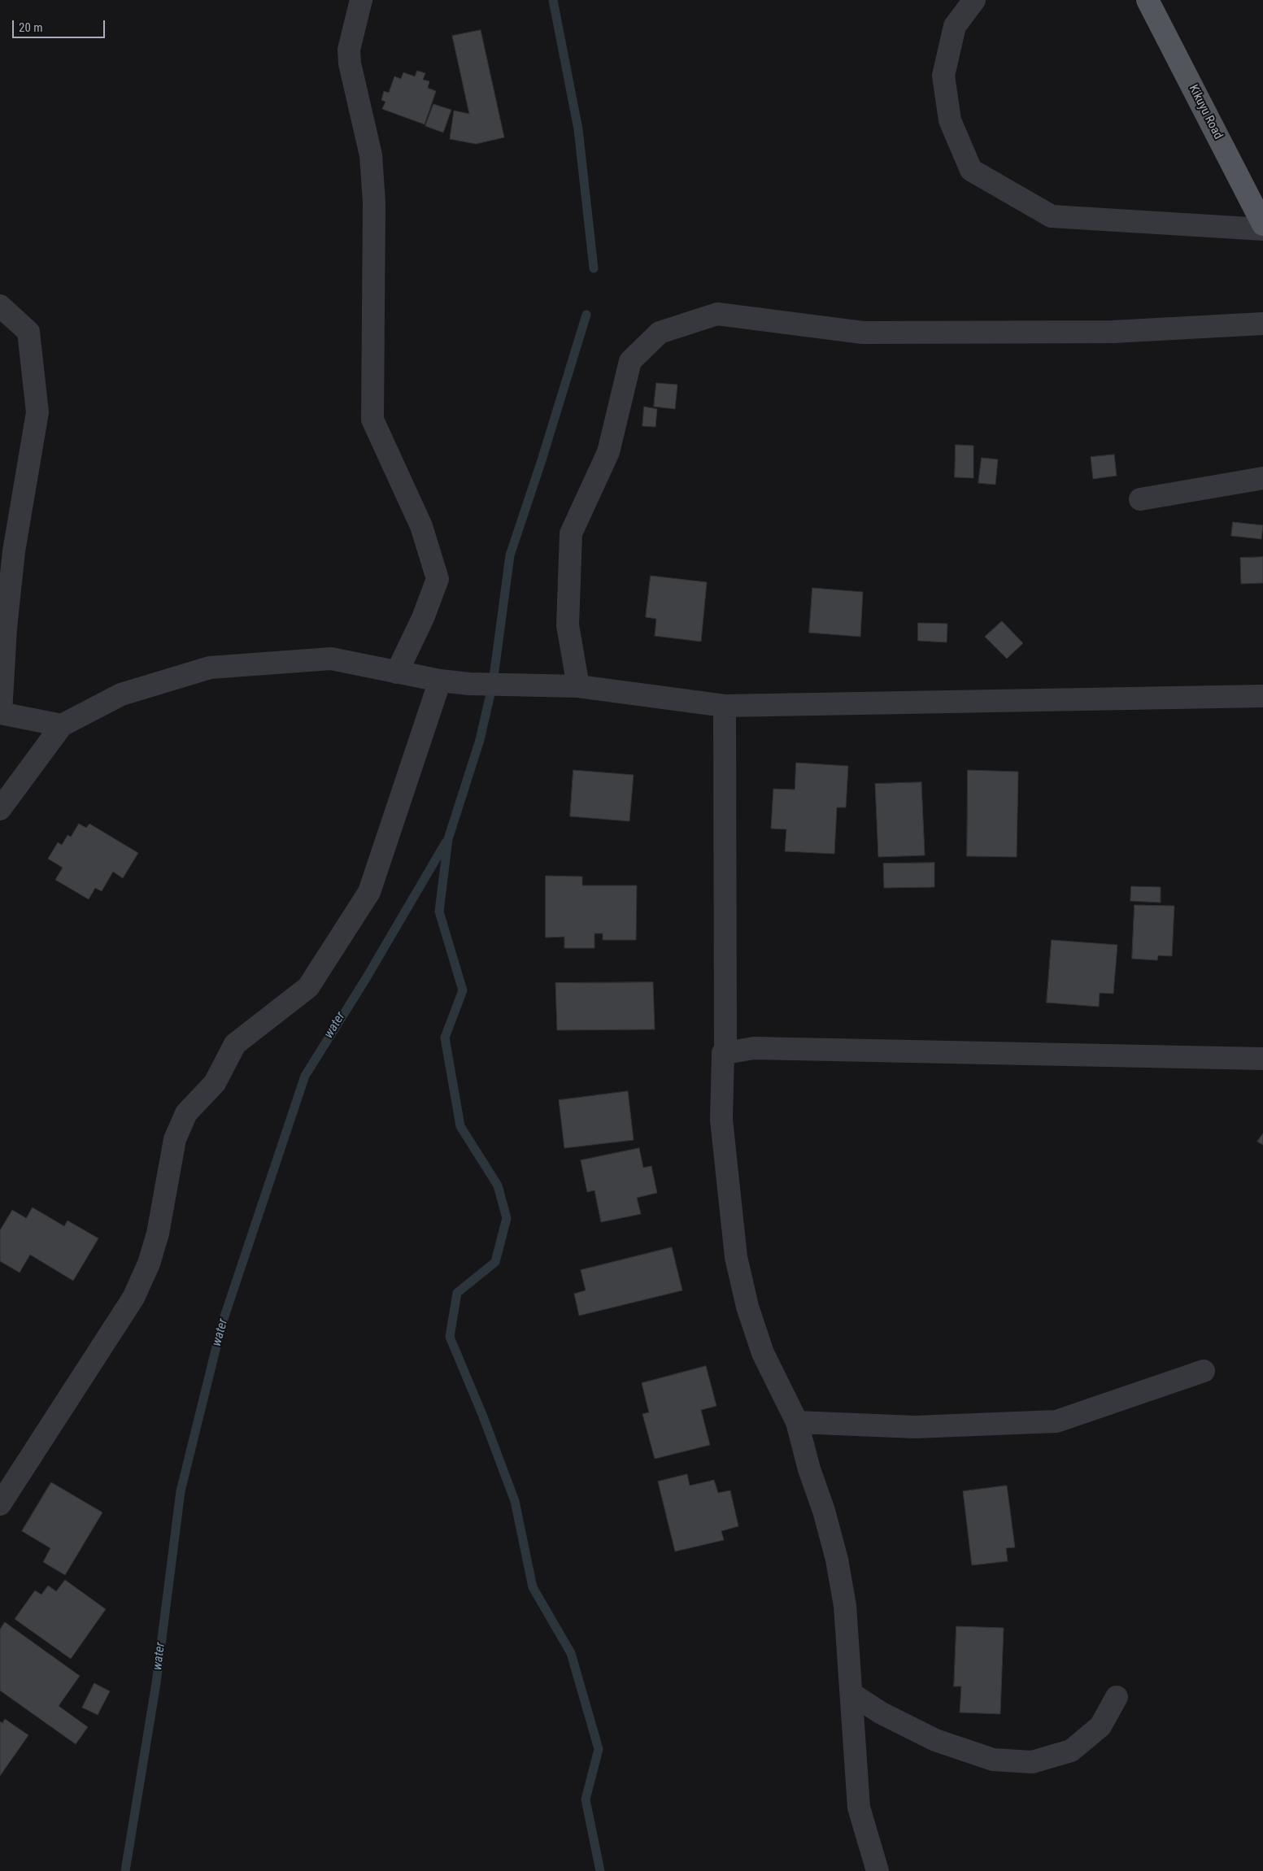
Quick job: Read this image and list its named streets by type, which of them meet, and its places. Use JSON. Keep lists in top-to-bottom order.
{
  "streets": {
    "main road": ["Kikuyu Road"]
  },
  "water": ["water"],
  "scale_bar": "20 m"
}
